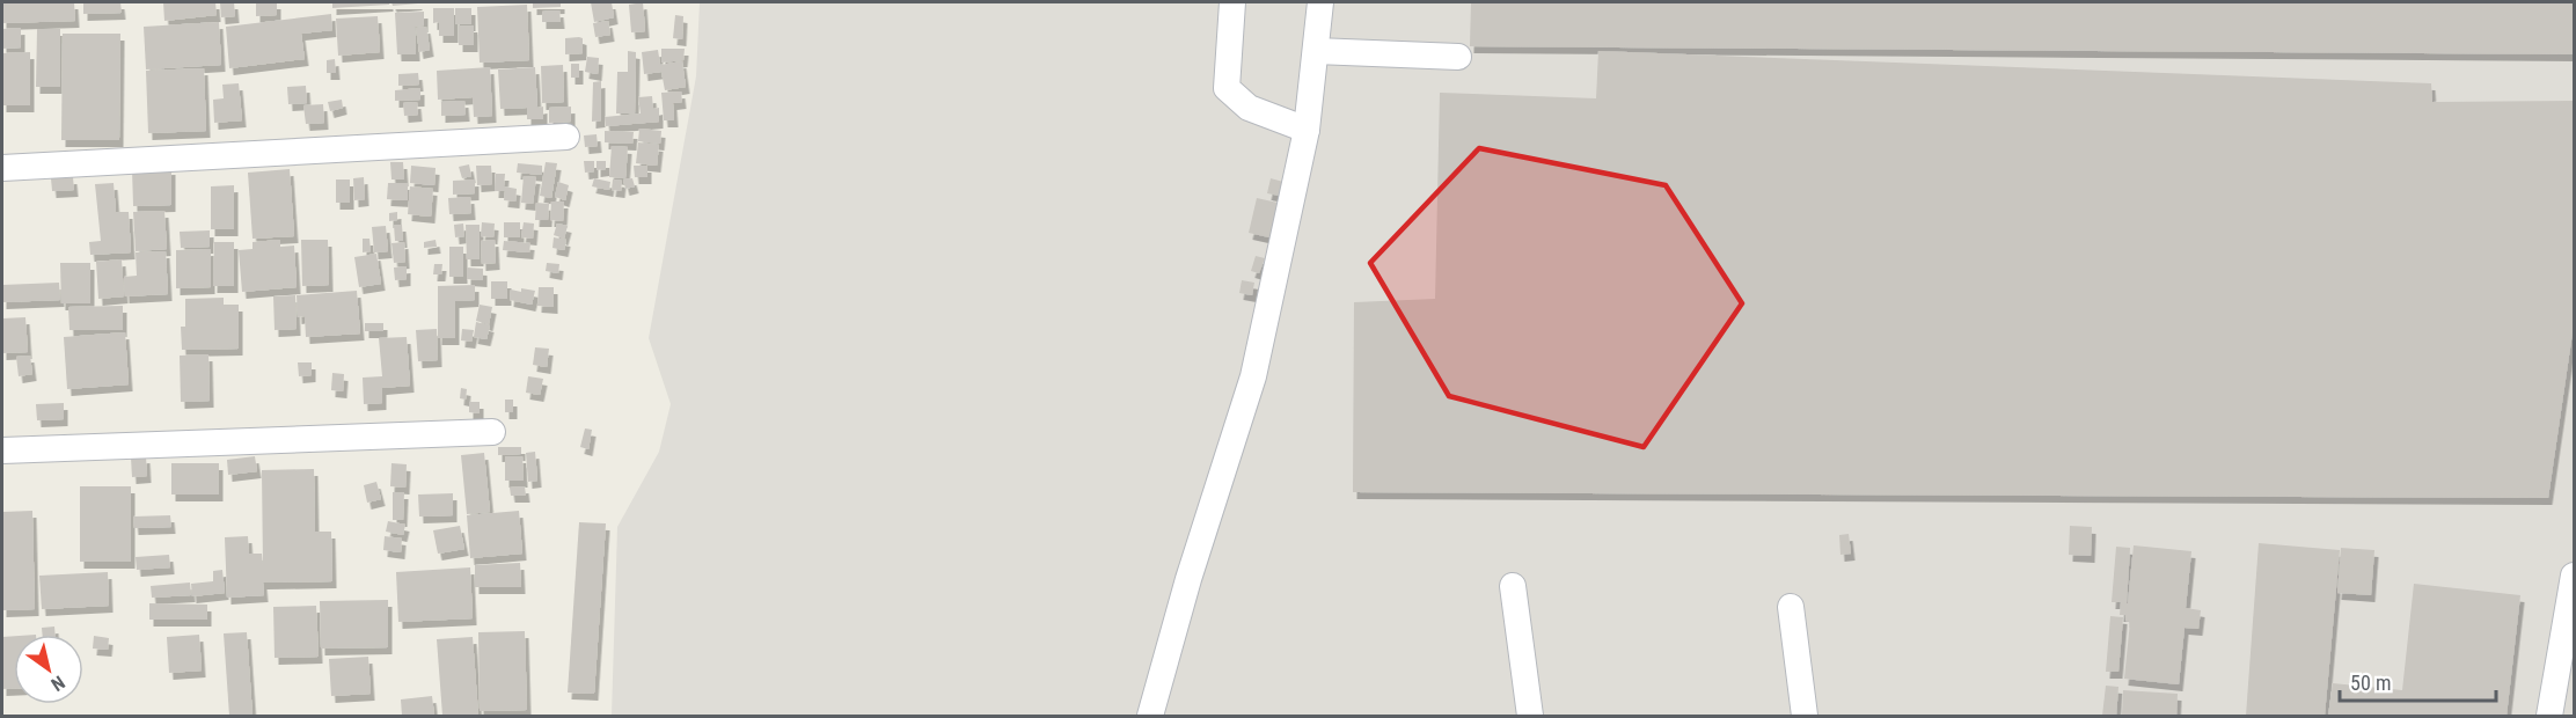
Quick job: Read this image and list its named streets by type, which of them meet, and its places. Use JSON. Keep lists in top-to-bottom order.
{
  "scale_bar": "50 m",
  "north": "bottom right"
}
